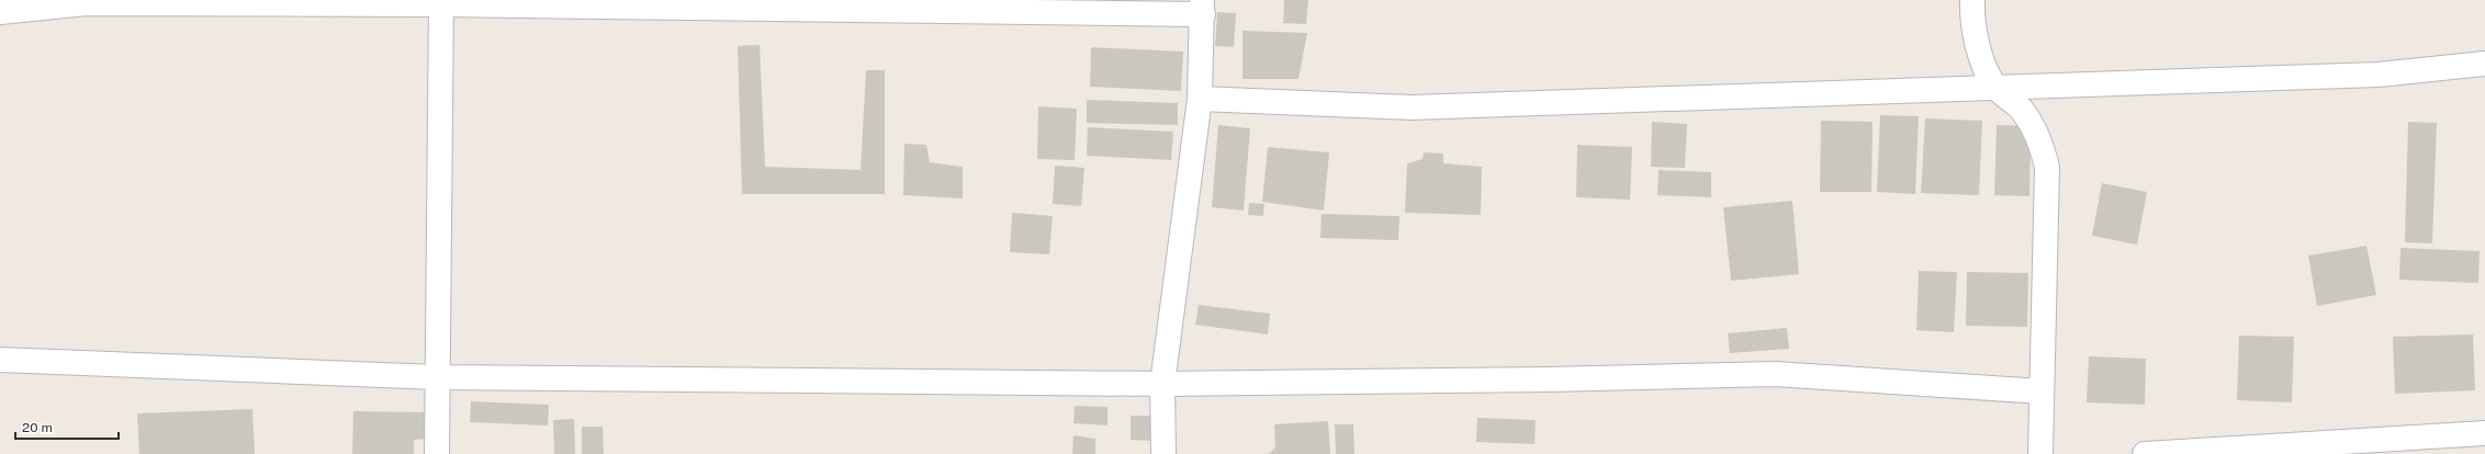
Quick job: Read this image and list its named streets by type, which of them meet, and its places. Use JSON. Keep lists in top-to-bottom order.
{
  "scale_bar": "20 m"
}
